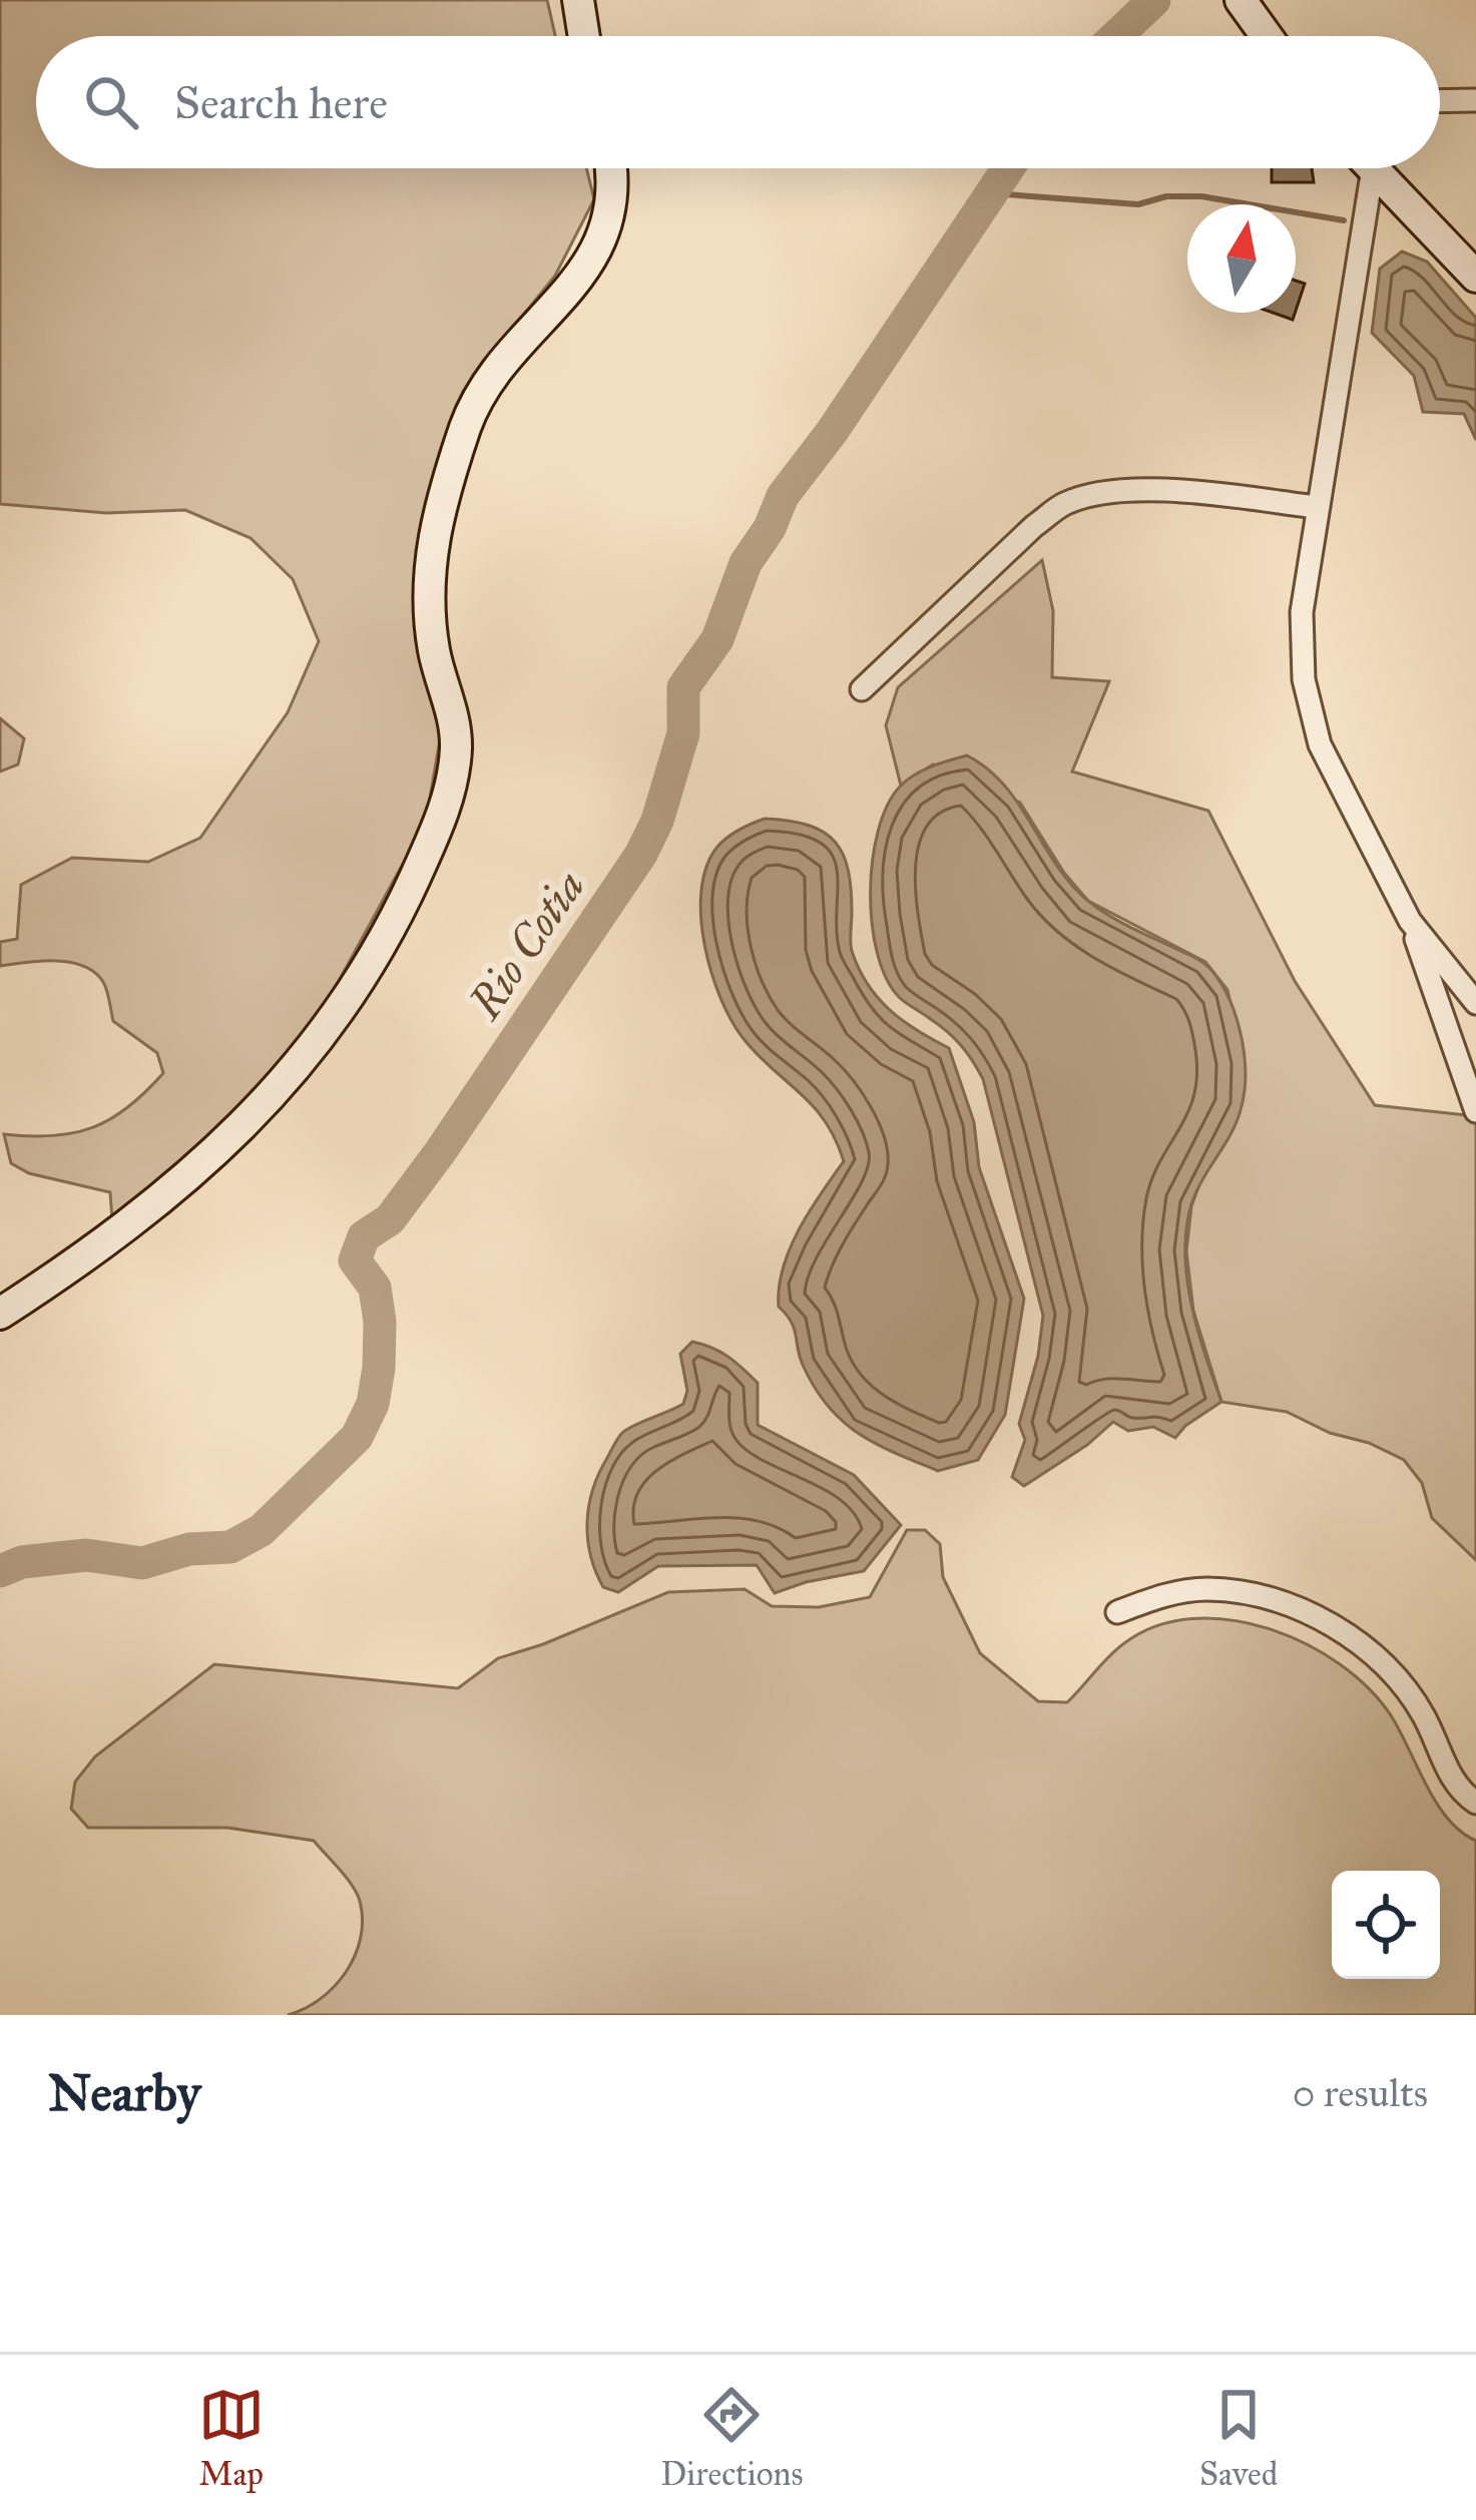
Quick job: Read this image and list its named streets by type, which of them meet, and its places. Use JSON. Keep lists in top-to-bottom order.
{
  "water": ["Rio Cotia"],
  "north": "top",
  "page": {
    "search": "Search here",
    "heading": ["Nearby", "0 results"],
    "nav": ["Map", "Directions", "Saved"]
  }
}
